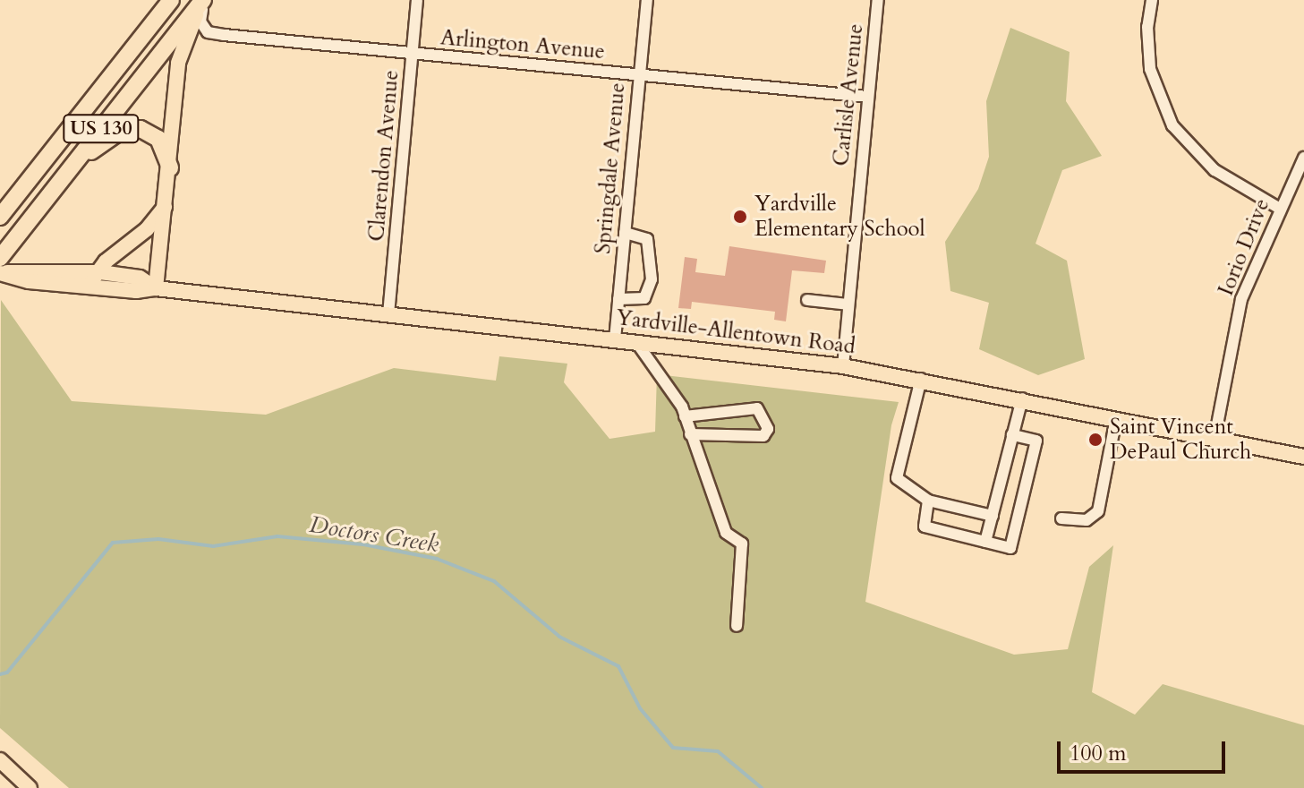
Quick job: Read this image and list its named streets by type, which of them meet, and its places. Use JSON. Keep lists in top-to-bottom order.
{
  "streets": {
    "highway": ["US 130"],
    "main road": ["Yardville-Allentown Road"],
    "street": [
      "Arlington Avenue",
      "Carlisle Avenue",
      "Clarendon Avenue",
      "Springdale Avenue",
      "Iorio Drive"
    ]
  },
  "crossings": [
    ["Arlington Avenue", "Carlisle Avenue"],
    ["Arlington Avenue", "US 130"],
    ["Arlington Avenue", "Clarendon Avenue"],
    ["Arlington Avenue", "Springdale Avenue"],
    ["Carlisle Avenue", "Yardville-Allentown Road"],
    ["Clarendon Avenue", "Yardville-Allentown Road"],
    ["Springdale Avenue", "Yardville-Allentown Road"],
    ["Iorio Drive", "Yardville-Allentown Road"]
  ],
  "water": ["Doctors Creek"],
  "places": ["Yardville Elementary School", "Saint Vincent DePaul Church"],
  "scale_bar": "100 m"
}
